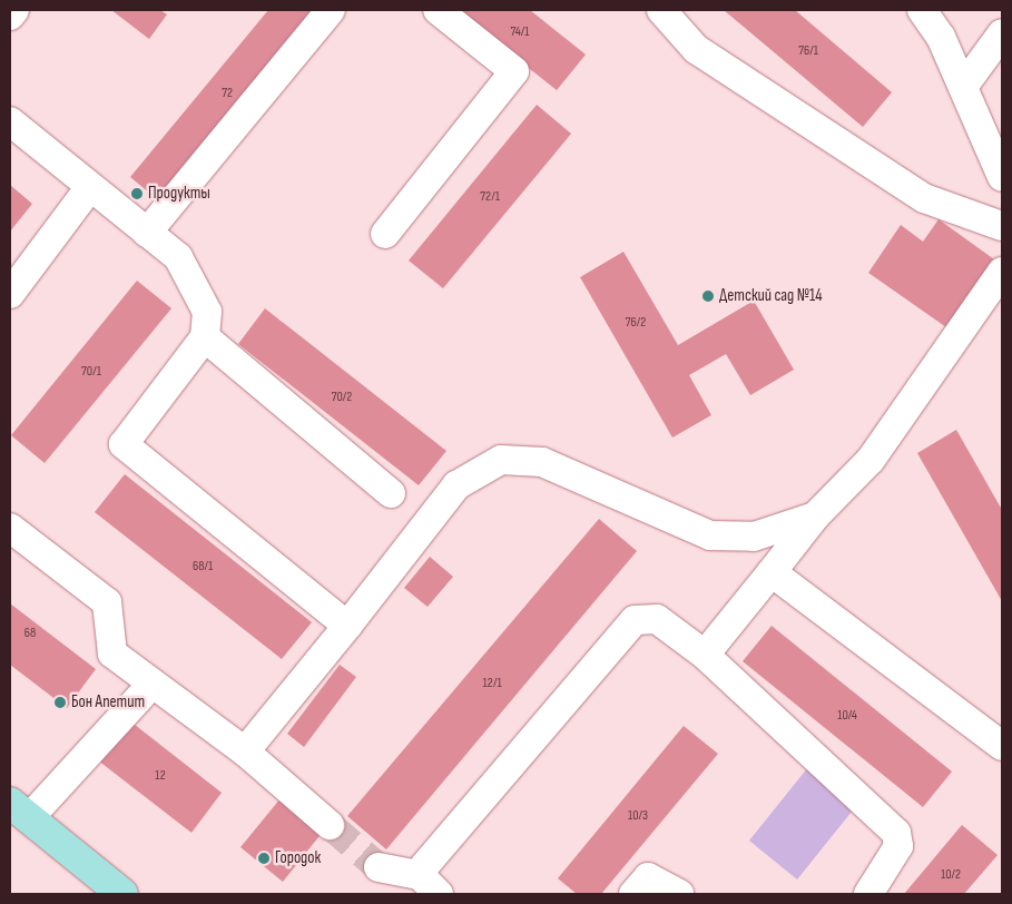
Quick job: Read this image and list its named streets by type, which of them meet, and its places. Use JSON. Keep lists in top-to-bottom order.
{
  "places": [
    "Продукты",
    "Детский сад №14",
    "Бон Апетит",
    "Городок"
  ],
  "house_numbers": [
    "74/1",
    "76/1",
    "72",
    "72/1",
    "76/2",
    "70/1",
    "70/2",
    "68/1",
    "68",
    "12/1",
    "10/4",
    "12",
    "10/3",
    "10/2"
  ]
}
